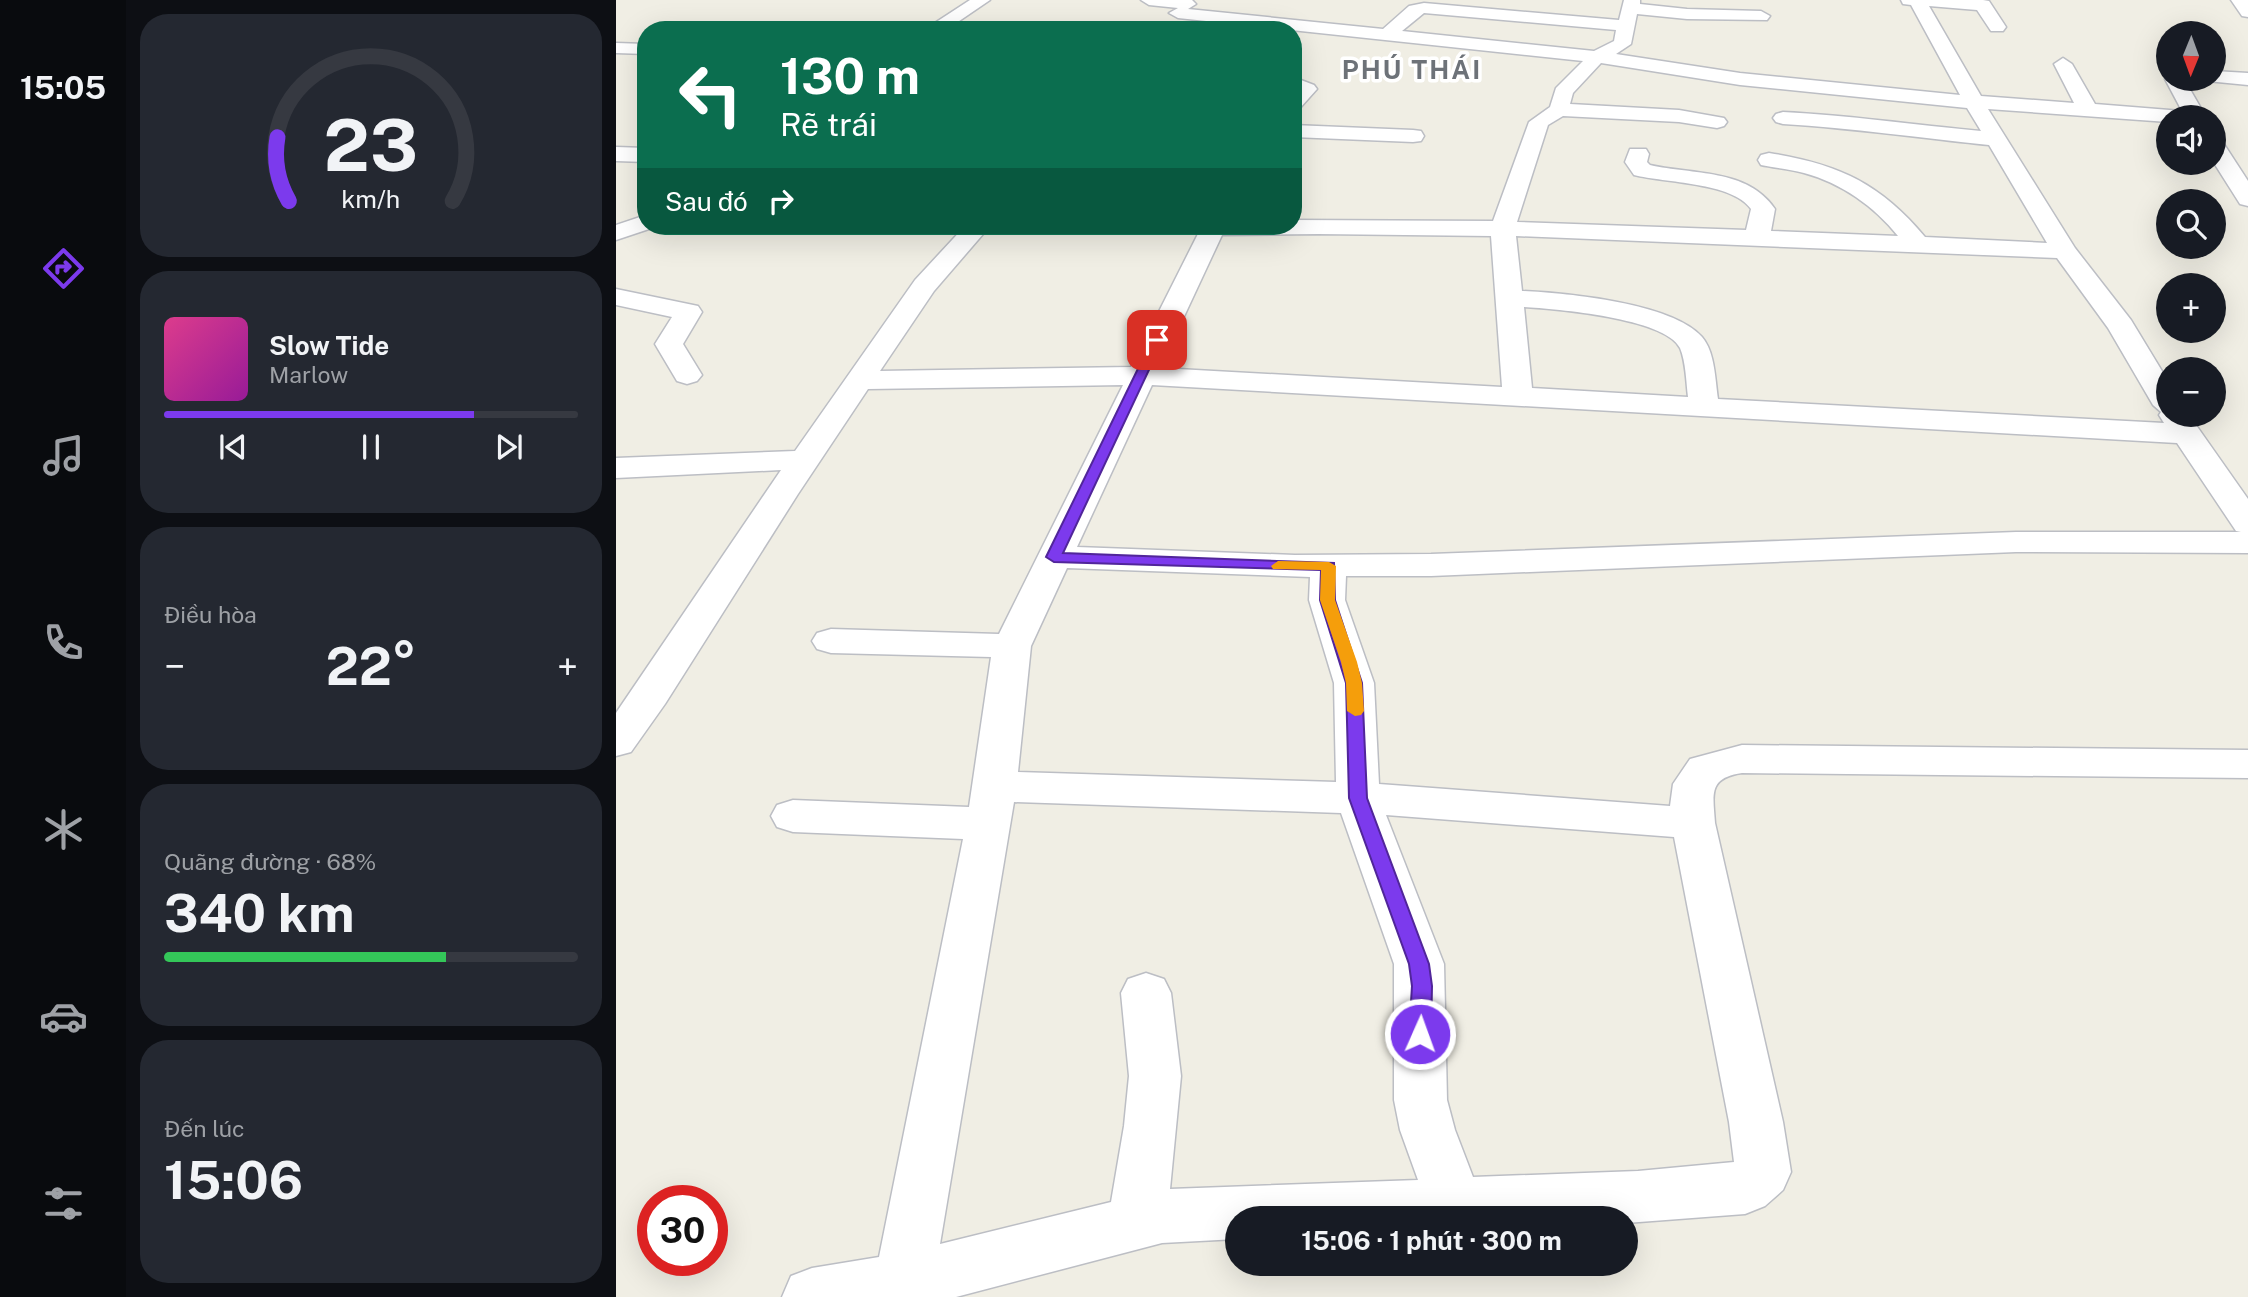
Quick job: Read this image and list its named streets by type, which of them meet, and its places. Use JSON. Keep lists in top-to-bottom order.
{
  "districts": ["PHÚ THÁI"],
  "north": "bottom",
  "page": {
    "tabs": "15:05",
    "map_buttons": ["+", "−"],
    "turn": ["130 m", "Rẽ trái"],
    "then": "Sau đó",
    "song": ["Slow Tide", "Marlow"],
    "tile": [
      "Điều hòa",
      ["Quãng đường · 68%", "340 km"],
      ["Đến lúc", "15:06"]
    ],
    "heat": ["−", "22°", "+"],
    "limit": "30",
    "trip": "15:06 · 1 phút · 300 m",
    "gauge": ["23", "km/h"]
  }
}
